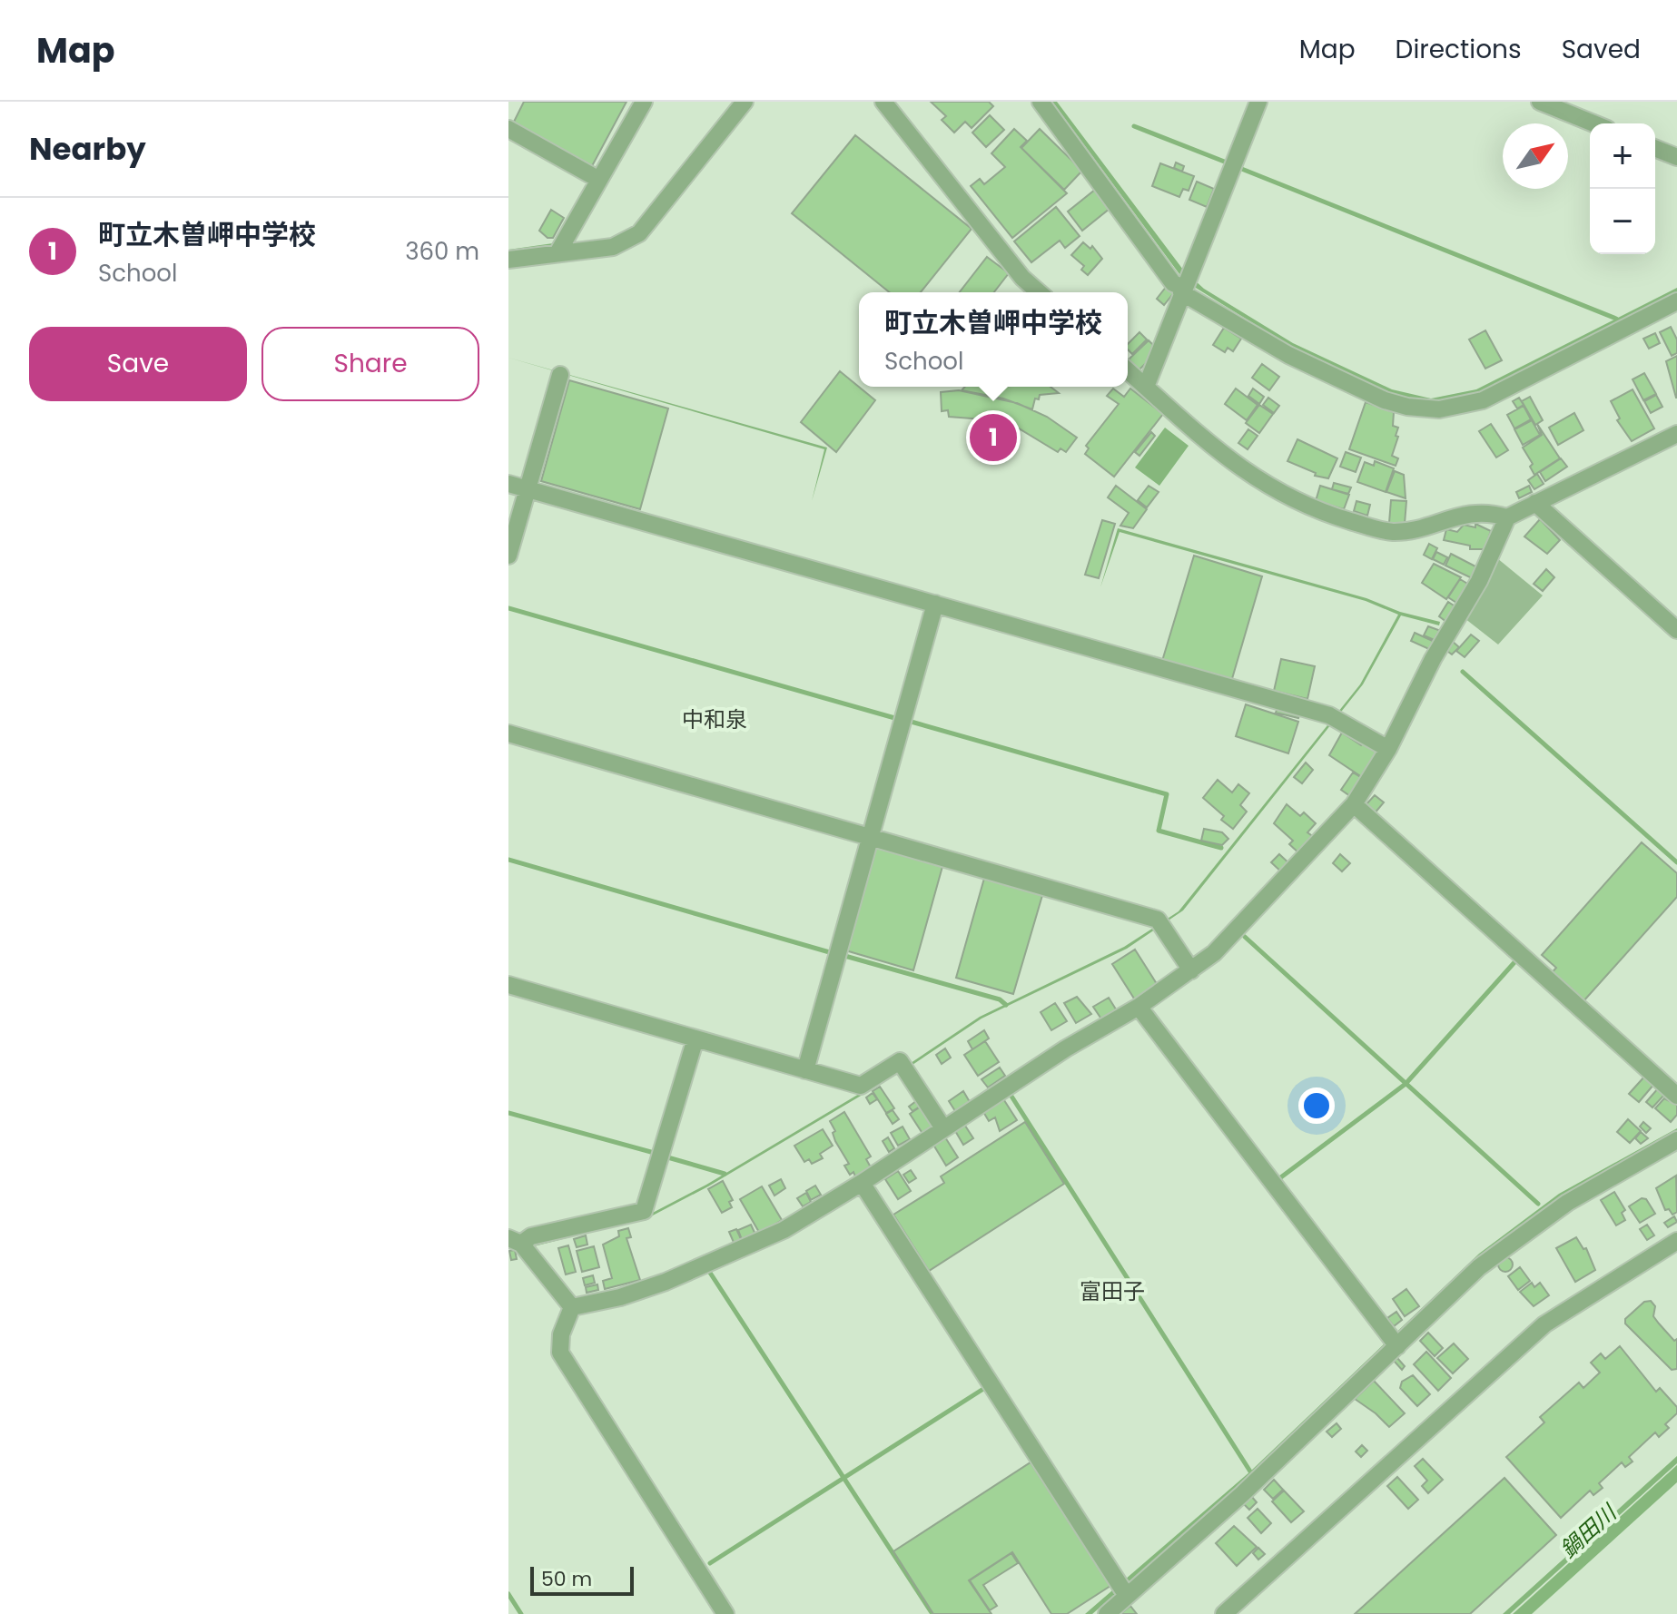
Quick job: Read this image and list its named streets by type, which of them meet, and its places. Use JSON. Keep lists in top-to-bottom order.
{
  "districts": ["中和泉", "富田子"],
  "water": ["鍋田川"],
  "scale_bar": "50 m",
  "north": "top right",
  "page": {
    "header": "Map",
    "nav": ["Map", "Directions", "Saved"],
    "heading": "Nearby",
    "map_buttons": ["+", "−"],
    "list": [
      {
        "mark": "1",
        "name": "町立木曽岬中学校",
        "note": "School",
        "value": "360 m"
      }
    ],
    "popup": ["町立木曽岬中学校", "School"],
    "buttons": ["Save", "Share"],
    "pins": "1",
    "scale": "50 m"
  }
}
